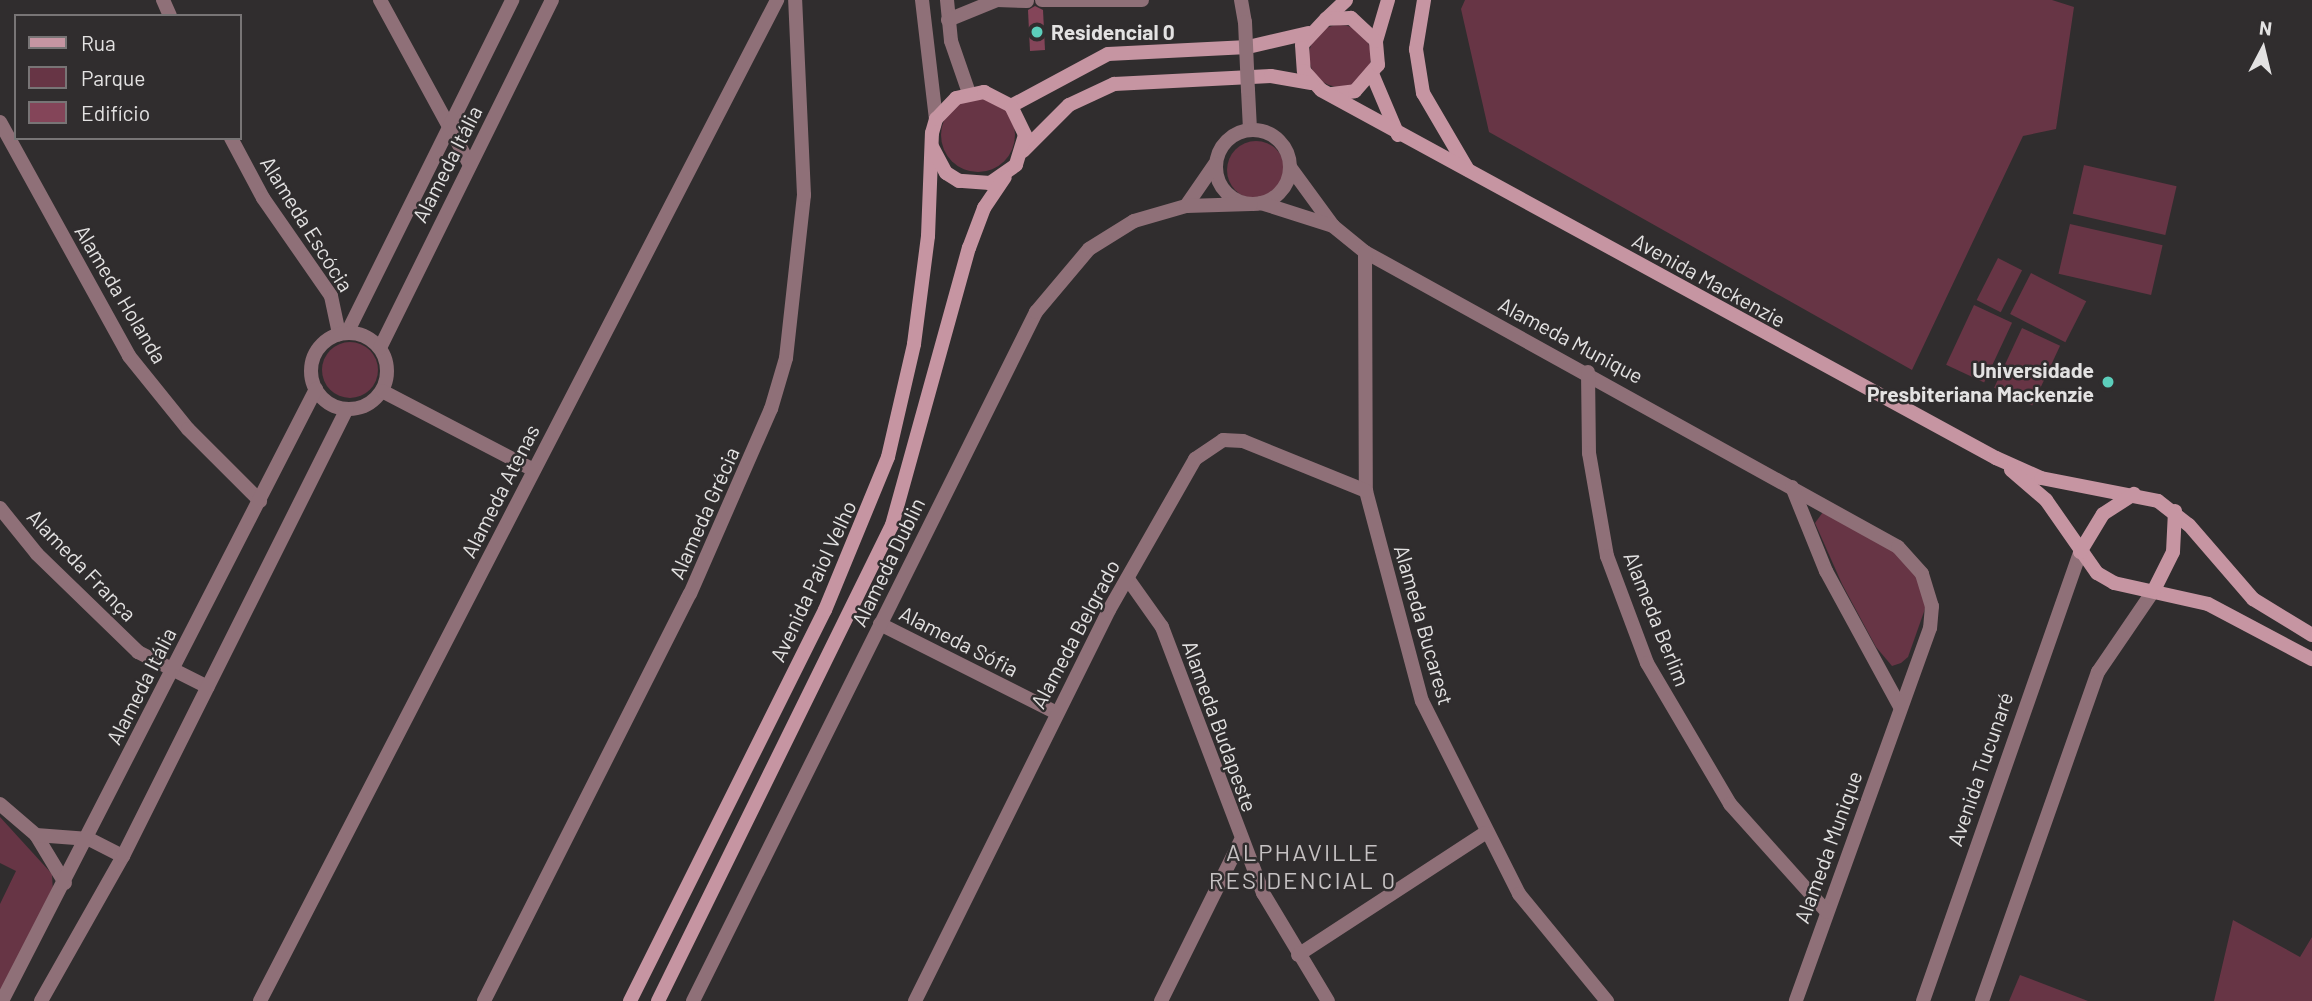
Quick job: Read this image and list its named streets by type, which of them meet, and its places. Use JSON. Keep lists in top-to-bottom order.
{
  "streets": {
    "main road": ["Avenida Mackenzie", "Avenida Paiol Velho"],
    "street": [
      "Alameda Itália",
      "Alameda Escócia",
      "Alameda Holanda",
      "Alameda Munique",
      "Alameda Atenas",
      "Alameda Grécia",
      "Alameda Dublin",
      "Alameda França",
      "Alameda Berlim",
      "Alameda Bucarest",
      "Alameda Belgrado",
      "Alameda Sófia",
      "Alameda Budapeste",
      "Avenida Tucunaré"
    ]
  },
  "crossings": [
    ["Alameda Itália", "Alameda Escócia"],
    ["Alameda Itália", "Alameda Holanda"],
    ["Alameda Itália", "Alameda França"],
    ["Avenida Mackenzie", "Avenida Tucunaré"],
    ["Alameda Munique", "Alameda Dublin"],
    ["Alameda Munique", "Alameda Berlim"],
    ["Alameda Munique", "Alameda Bucarest"],
    ["Alameda Dublin", "Alameda Sófia"],
    ["Alameda Bucarest", "Alameda Belgrado"],
    ["Alameda Belgrado", "Alameda Sófia"],
    ["Alameda Belgrado", "Alameda Budapeste"]
  ],
  "districts": ["ALPHAVILLE RESIDENCIAL 0"],
  "places": ["Residencial 0", "Universidade Presbiteriana Mackenzie"],
  "legend": ["Rua", "Parque", "Edifício"],
  "north": "top"
}
